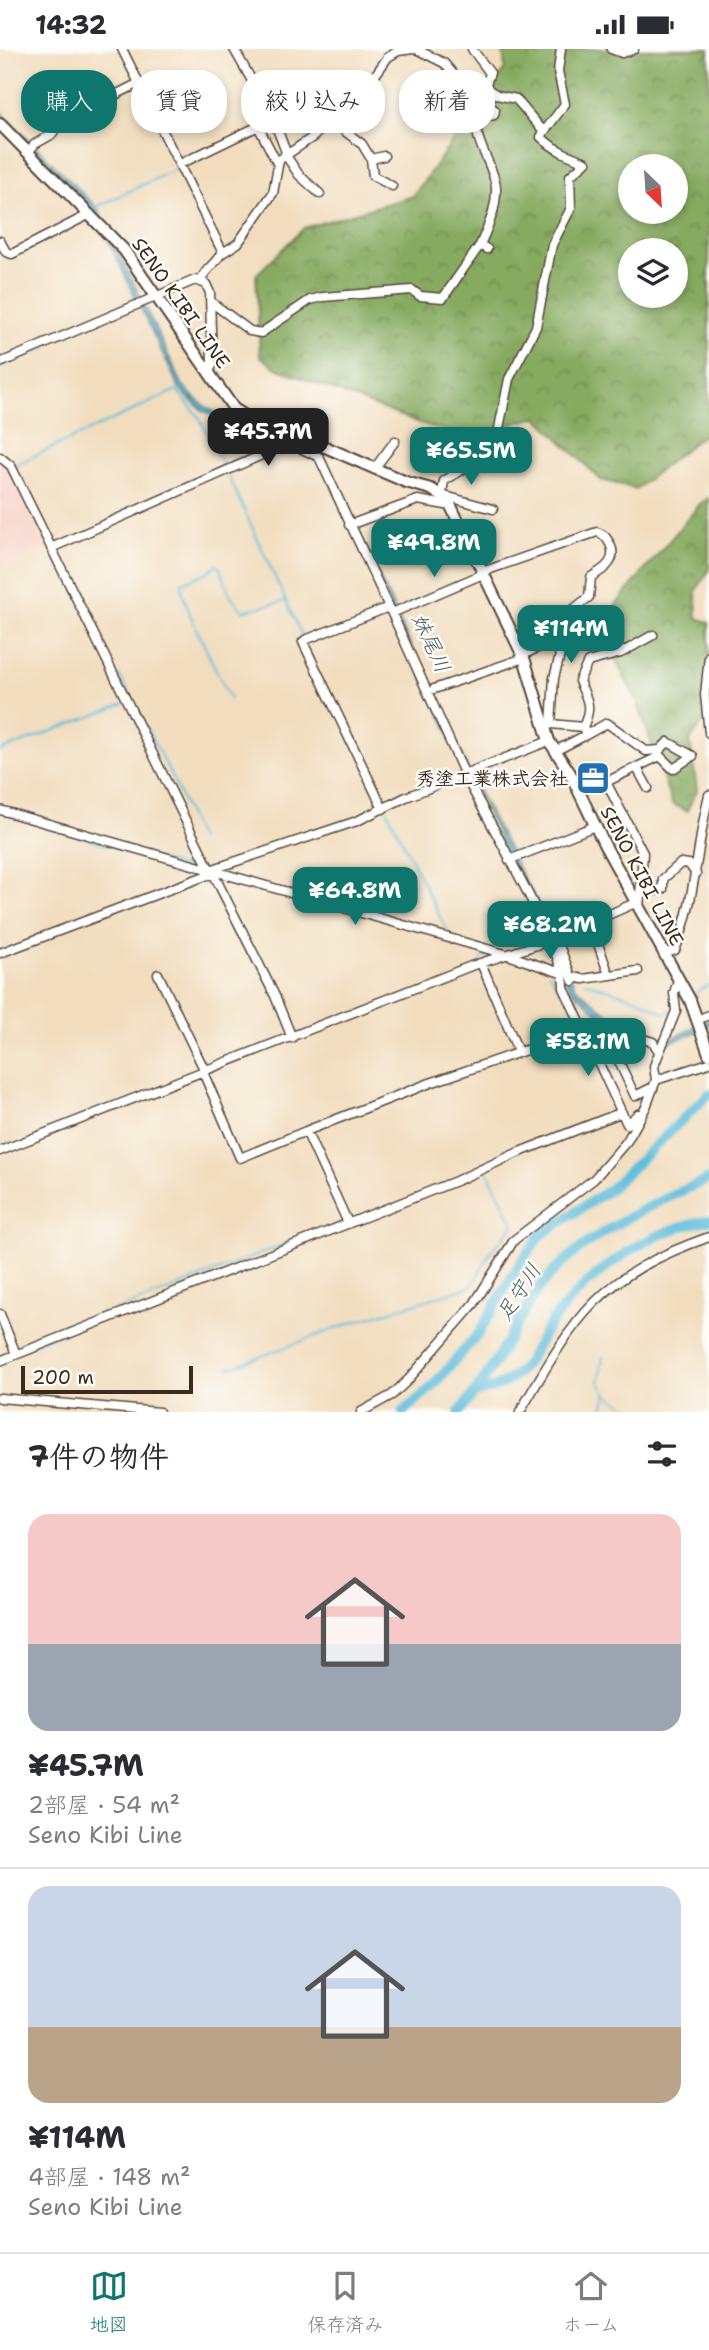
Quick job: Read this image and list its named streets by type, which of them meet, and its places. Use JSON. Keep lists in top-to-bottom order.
{
  "streets": {
    "main road": ["SENO KIBI LINE"]
  },
  "water": ["妹尾川", "足守川"],
  "places": {
    "office": ["秀塗工業株式会社"]
  },
  "scale_bar": "200 m",
  "north": "bottom right",
  "page": {
    "status": "14:32",
    "chip": [
      "購入",
      "賃貸",
      "絞り込み",
      "新着"
    ],
    "price": [
      "¥45.7M",
      "¥65.5M",
      "¥49.8M",
      "¥114M",
      "¥64.8M",
      "¥68.2M",
      "¥58.1M"
    ],
    "scale": "200 m",
    "heading": "7件の物件",
    "list": [
      {
        "name": "¥45.7M",
        "note": "2部屋 · 54 m² · Seno Kibi Line"
      },
      {
        "name": "¥114M",
        "note": "4部屋 · 148 m² · Seno Kibi Line"
      }
    ],
    "tabs": ["地図", "保存済み", "ホーム"]
  }
}
